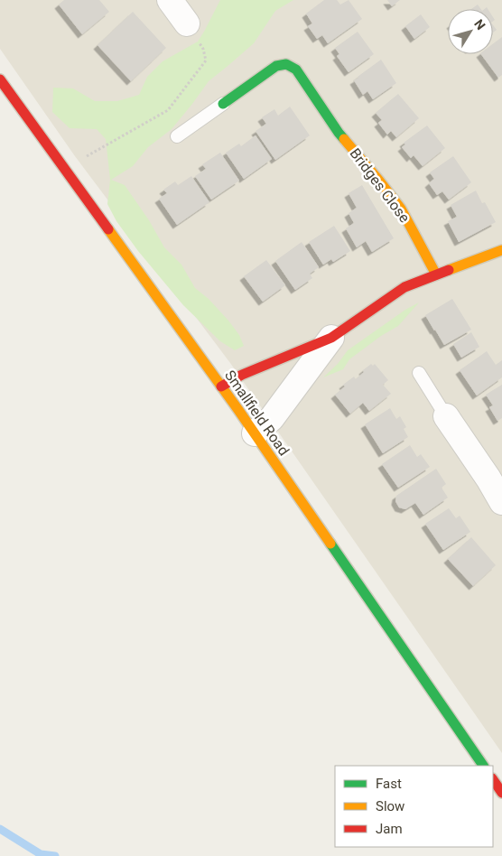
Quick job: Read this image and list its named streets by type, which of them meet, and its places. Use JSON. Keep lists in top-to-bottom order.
{
  "streets": {
    "street": ["Bridges Close", "Smallfield Road"]
  },
  "legend": ["Fast", "Slow", "Jam"],
  "north": "top right"
}
